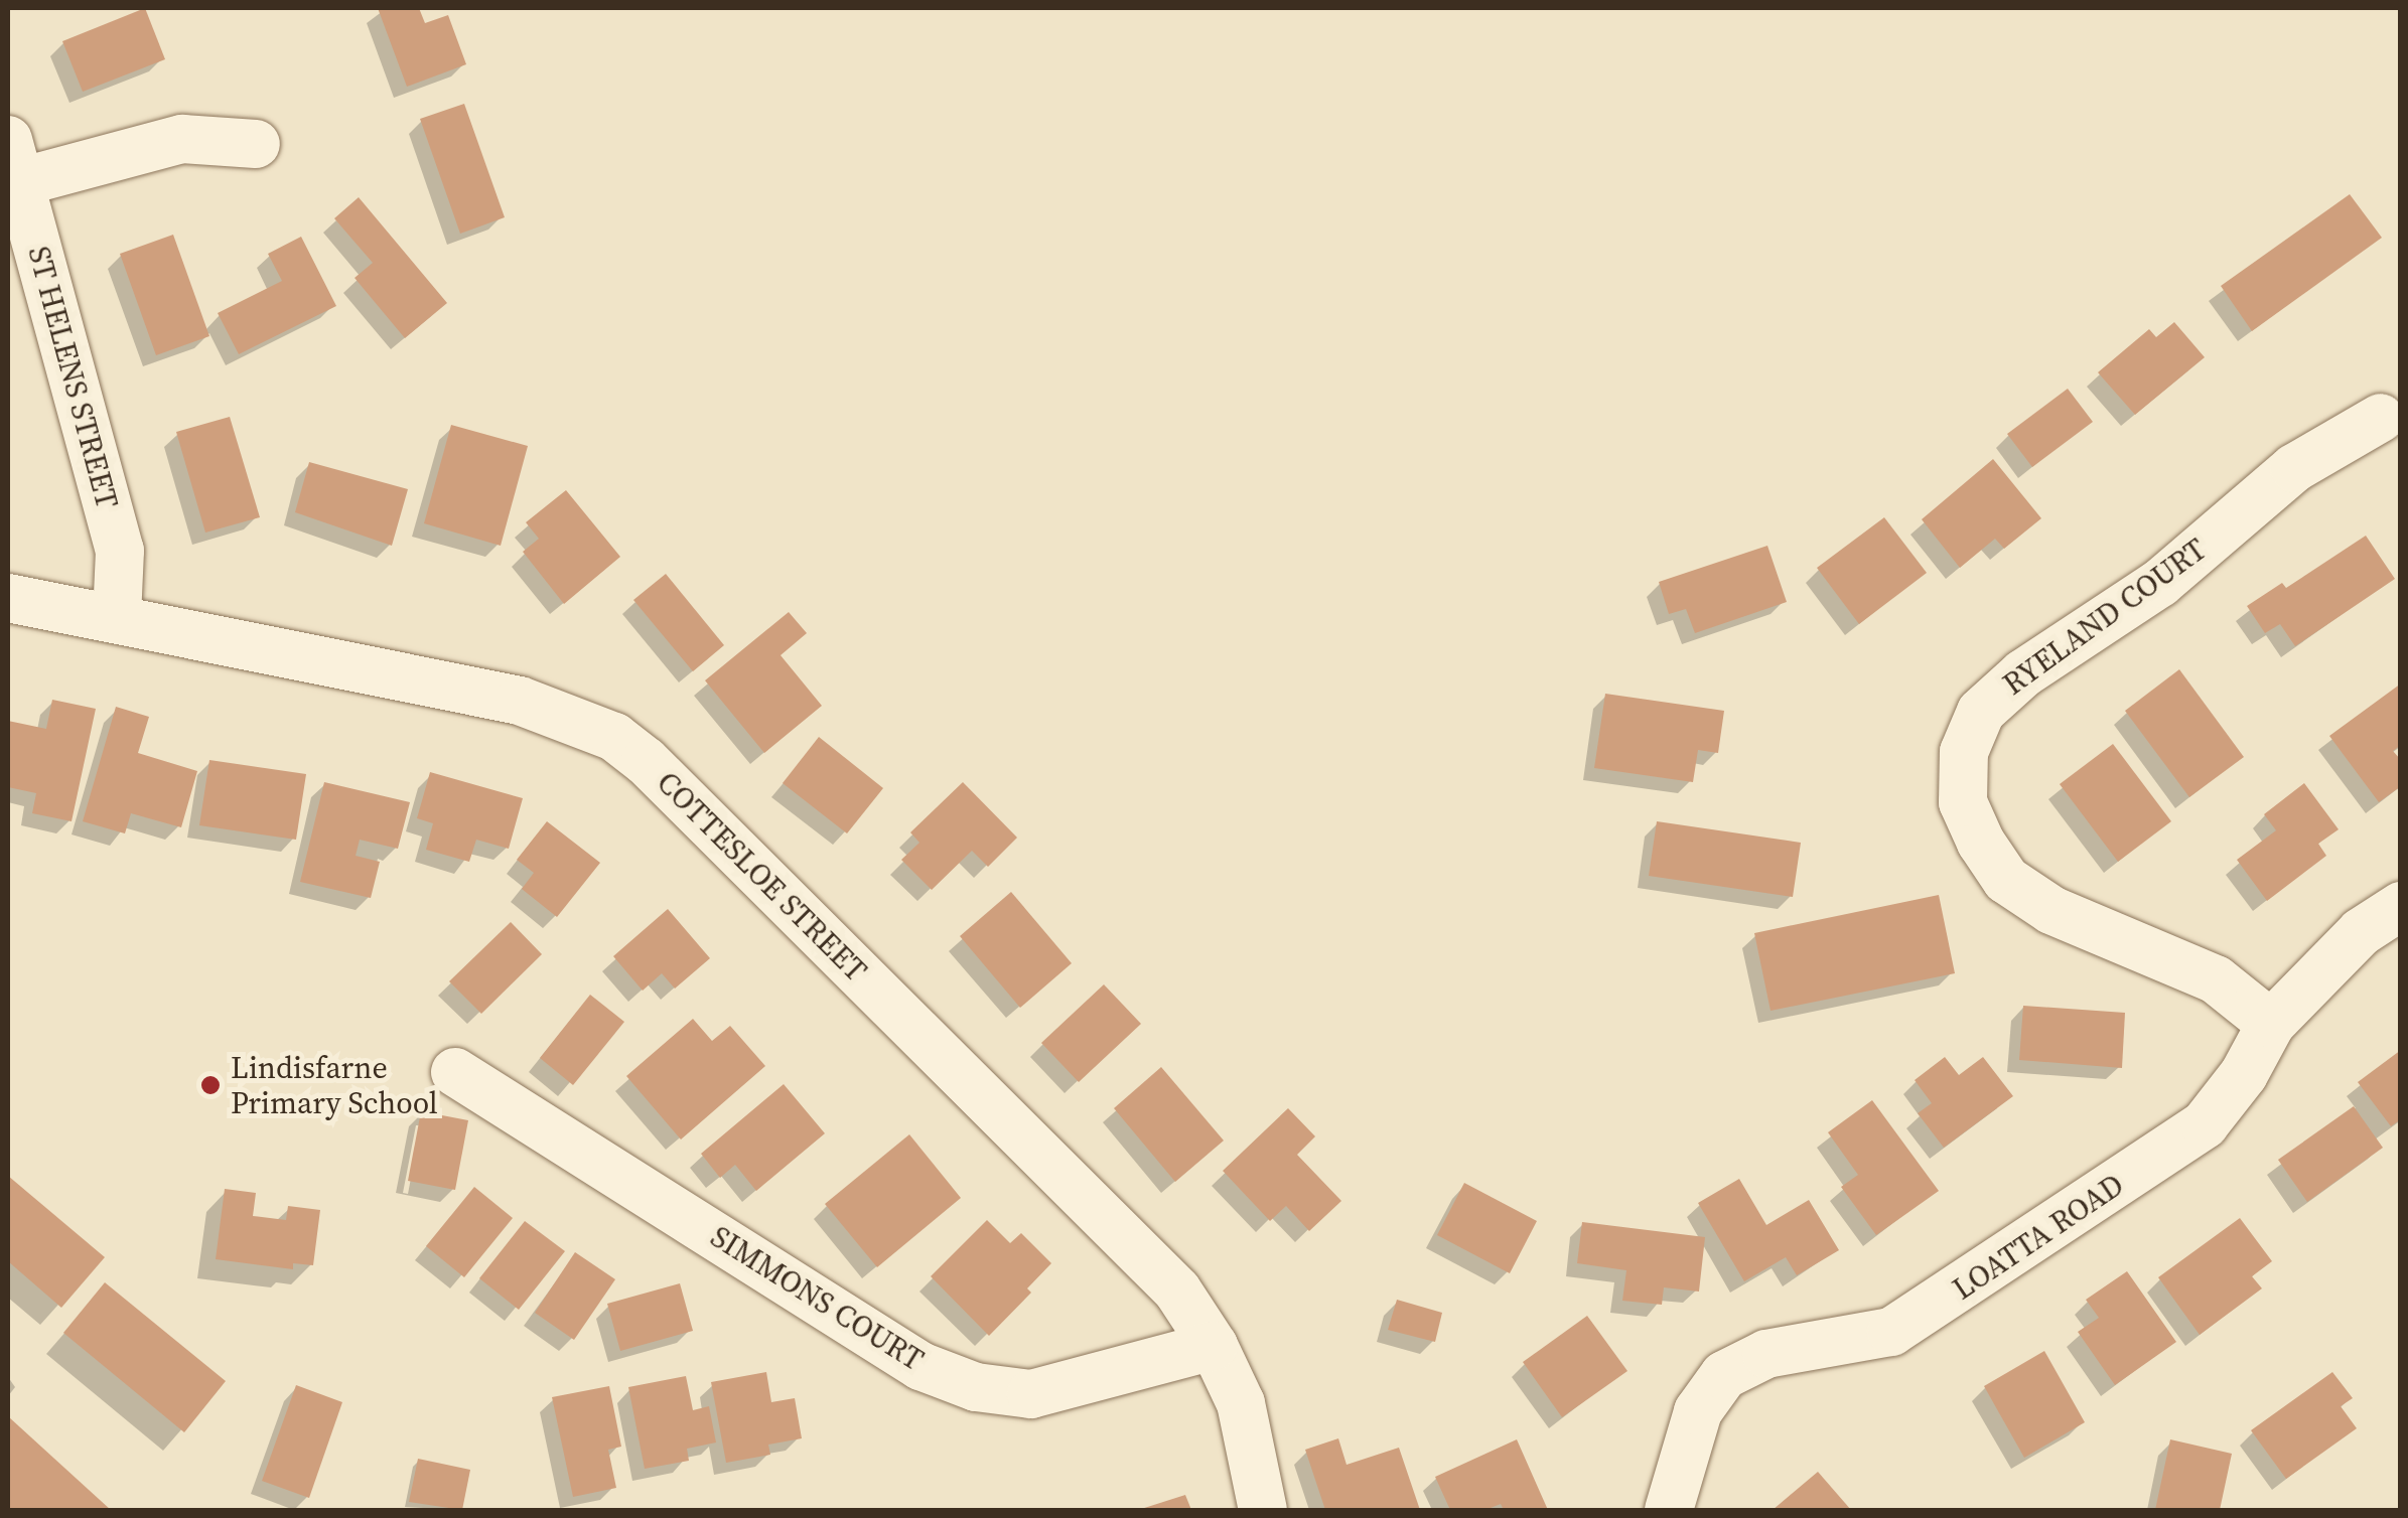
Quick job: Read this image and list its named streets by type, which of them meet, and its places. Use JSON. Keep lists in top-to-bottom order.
{
  "streets": {
    "street": [
      "ST HELENS STREET",
      "RYELAND COURT",
      "COTTESLOE STREET",
      "LOATTA ROAD",
      "SIMMONS COURT"
    ]
  },
  "crossings": [
    ["ST HELENS STREET", "COTTESLOE STREET"],
    ["RYELAND COURT", "LOATTA ROAD"],
    ["COTTESLOE STREET", "SIMMONS COURT"]
  ],
  "places": ["Lindisfarne Primary School"]
}
